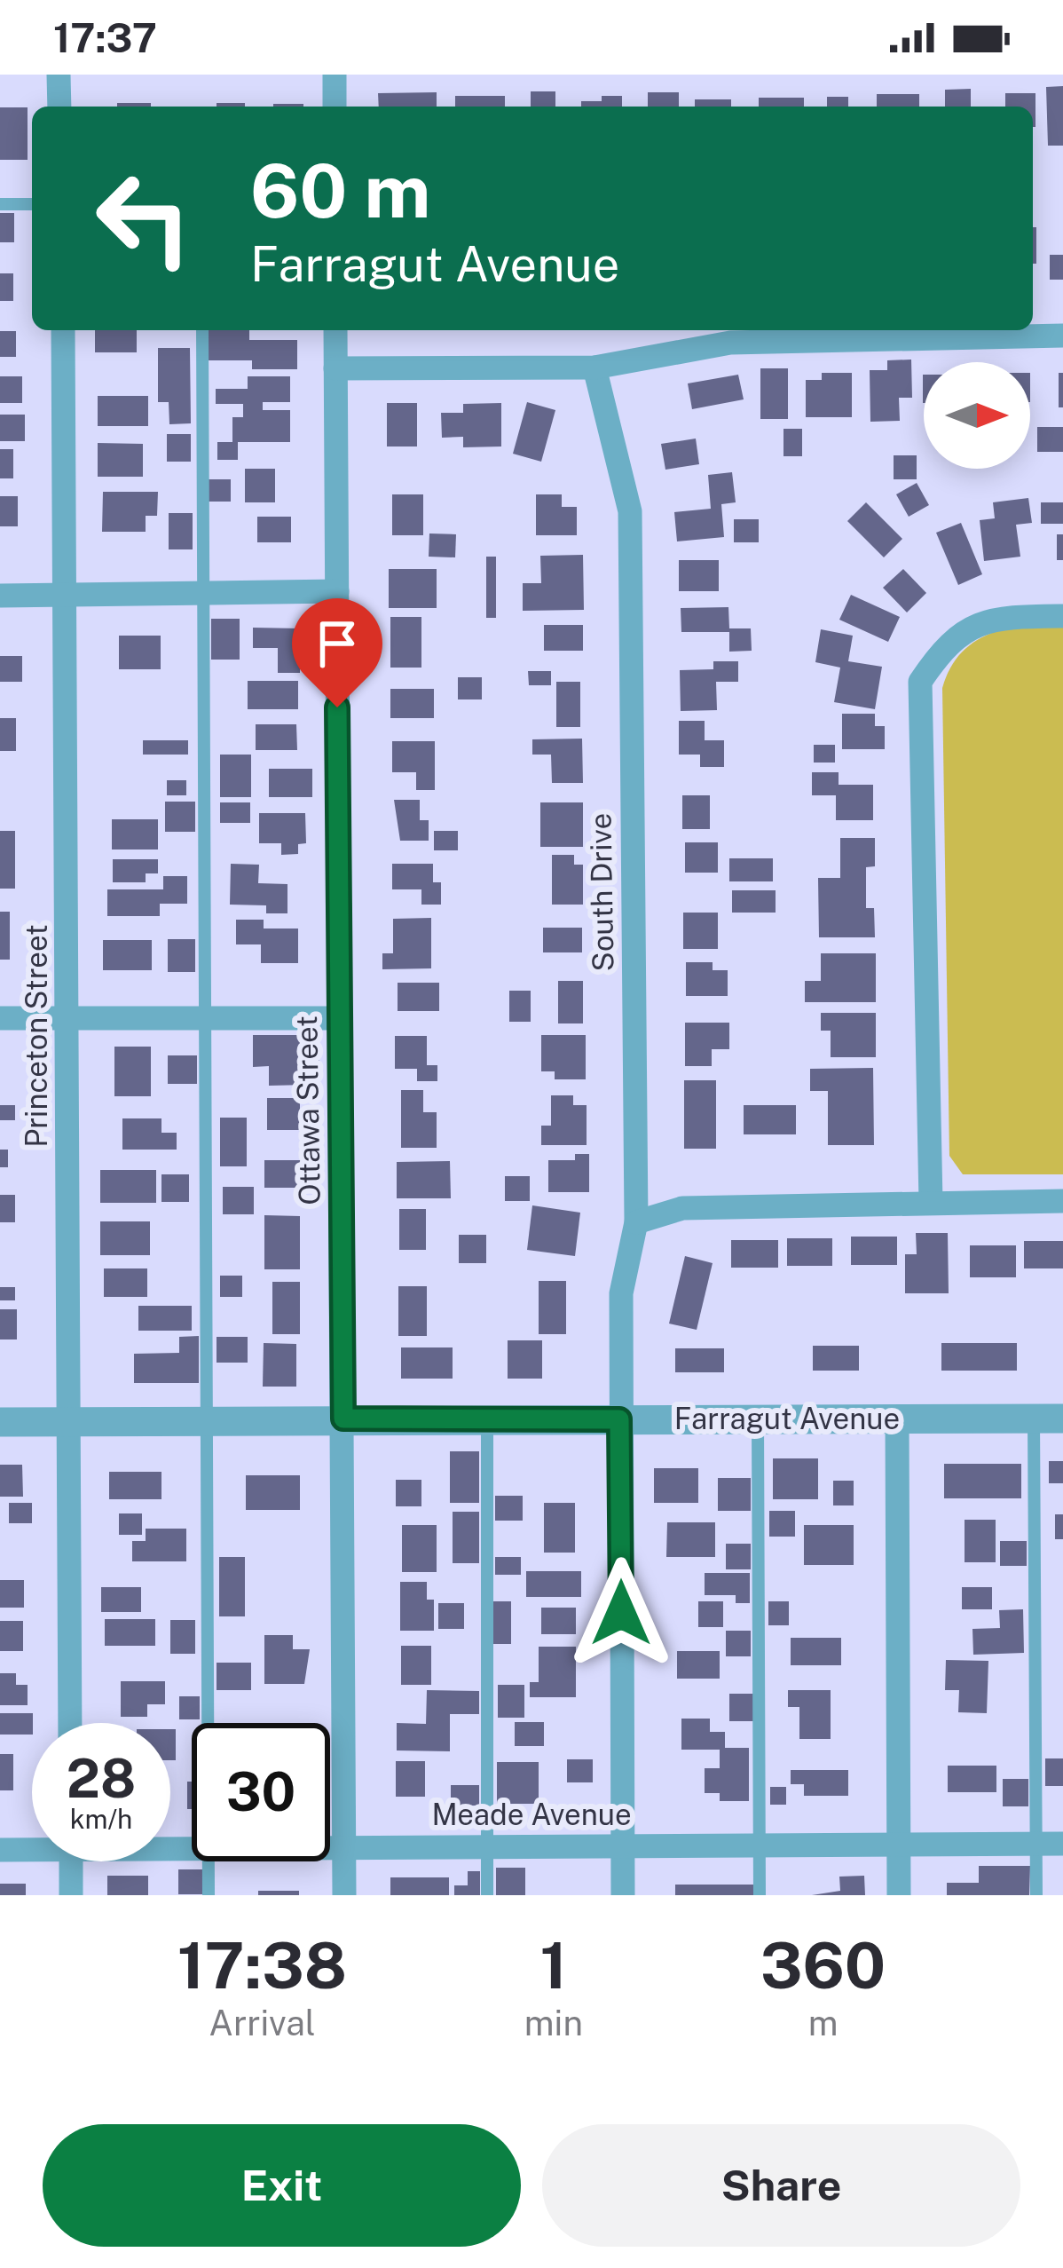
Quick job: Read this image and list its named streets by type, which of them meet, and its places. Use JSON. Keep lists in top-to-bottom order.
{
  "streets": {
    "street": [
      "South Drive",
      "Princeton Street",
      "Ottawa Street",
      "Farragut Avenue",
      "Meade Avenue"
    ]
  },
  "crossings": [
    ["South Drive", "Farragut Avenue"],
    ["South Drive", "Meade Avenue"],
    ["Princeton Street", "Farragut Avenue"],
    ["Ottawa Street", "Farragut Avenue"],
    ["Ottawa Street", "Meade Avenue"]
  ],
  "north": "right",
  "page": {
    "status": "17:37",
    "turn": ["60 m", "Farragut Avenue"],
    "speed": "28 km/h",
    "limit": "30",
    "eta": [
      "17:38",
      "Arrival",
      "1",
      "min",
      "360",
      "m"
    ],
    "buttons": ["Exit", "Share"]
  }
}
